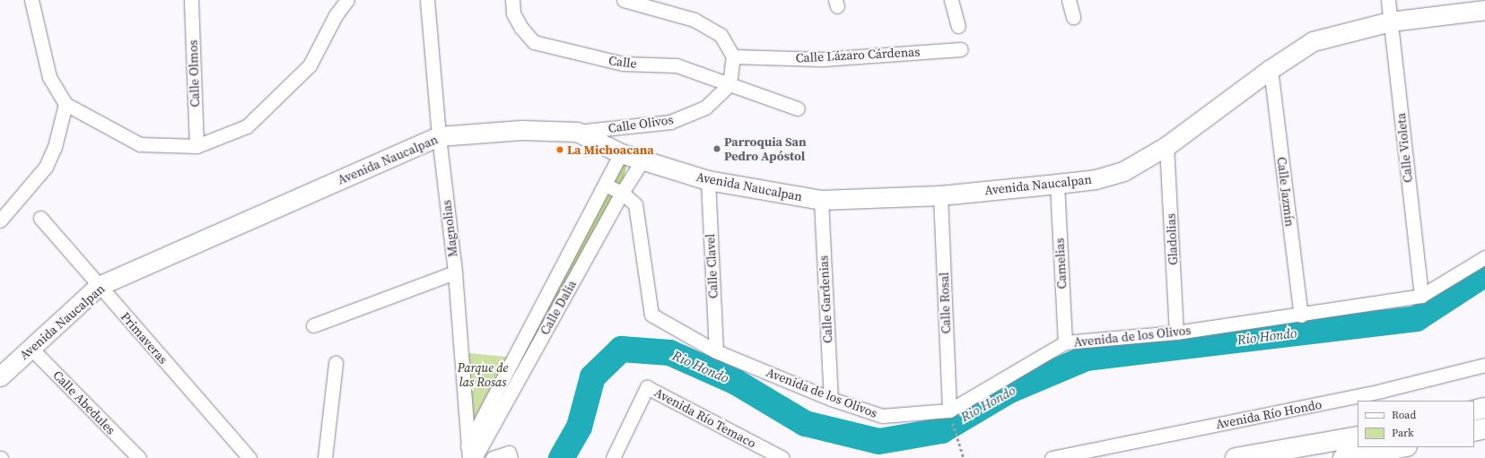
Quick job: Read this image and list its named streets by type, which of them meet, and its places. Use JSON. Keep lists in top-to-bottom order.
{
  "streets": {
    "main road": ["Avenida Naucalpan"],
    "street": [
      "Calle Lázaro Cárdenas",
      "Calle",
      "Calle Olmos",
      "Calle Olivos",
      "Calle Violeta",
      "Calle Jazmín",
      "Magnolias",
      "Gladolias",
      "Camelias",
      "Calle Clavel",
      "Calle Gardenias",
      "Calle Rosal",
      "Calle Dalia",
      "Avenida de los Olivos",
      "Primaveras",
      "Calle Abedules",
      "Avenida Río Hondo",
      "Avenida Río Temaco"
    ]
  },
  "crossings": [
    ["Calle", "Calle Olivos"],
    ["Calle Olivos", "Avenida Naucalpan"],
    ["Calle Violeta", "Avenida Naucalpan"],
    ["Calle Violeta", "Avenida de los Olivos"],
    ["Avenida Naucalpan", "Calle Jazmín"],
    ["Avenida Naucalpan", "Magnolias"],
    ["Avenida Naucalpan", "Gladolias"],
    ["Avenida Naucalpan", "Camelias"],
    ["Avenida Naucalpan", "Calle Clavel"],
    ["Avenida Naucalpan", "Calle Gardenias"],
    ["Avenida Naucalpan", "Calle Rosal"],
    ["Avenida Naucalpan", "Calle Dalia"],
    ["Avenida Naucalpan", "Primaveras"],
    ["Avenida Naucalpan", "Calle Abedules"],
    ["Calle Jazmín", "Avenida de los Olivos"],
    ["Magnolias", "Calle Dalia"],
    ["Gladolias", "Avenida de los Olivos"],
    ["Camelias", "Avenida de los Olivos"],
    ["Calle Clavel", "Avenida de los Olivos"],
    ["Calle Gardenias", "Avenida de los Olivos"],
    ["Calle Rosal", "Avenida de los Olivos"],
    ["Calle Dalia", "Avenida de los Olivos"]
  ],
  "water": ["Rio Hondo"],
  "parks": ["Parque de las Rosas"],
  "places": ["Parroquia San Pedro Apóstol", "La Michoacana"],
  "legend": ["Road", "Park"]
}
